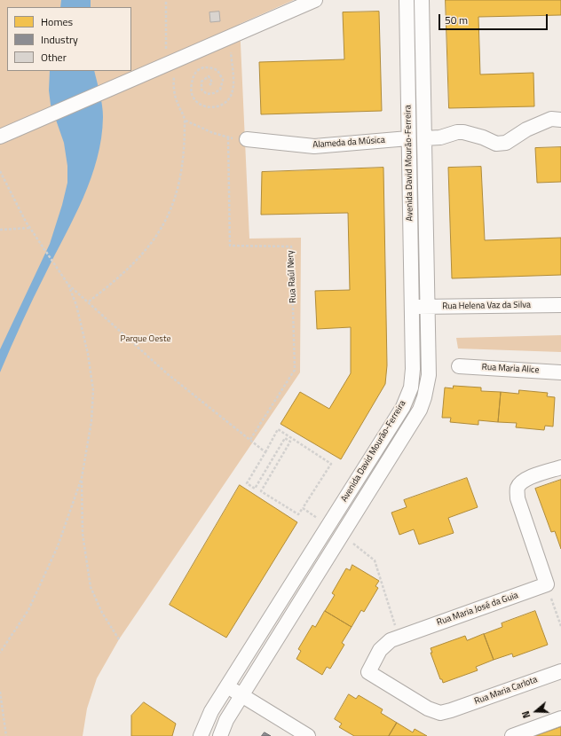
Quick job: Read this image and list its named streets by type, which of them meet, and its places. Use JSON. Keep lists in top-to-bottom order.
{
  "streets": {
    "street": [
      "Alameda da Música",
      "Avenida David Mourão-Ferreira",
      "Rua Helena Vaz da Silva",
      "Rua Maria Alice",
      "Rua Maria José da Guia",
      "Rua Maria Carlota"
    ],
    "path": ["Rua Raúl Nery"]
  },
  "crossings": [
    ["Alameda da Música", "Avenida David Mourão-Ferreira"],
    ["Avenida David Mourão-Ferreira", "Rua Helena Vaz da Silva"],
    ["Rua Maria José da Guia", "Rua Maria Carlota"]
  ],
  "parks": ["Parque Oeste"],
  "legend": ["Homes", "Industry", "Other"],
  "scale_bar": "50 m",
  "north": "left"
}
